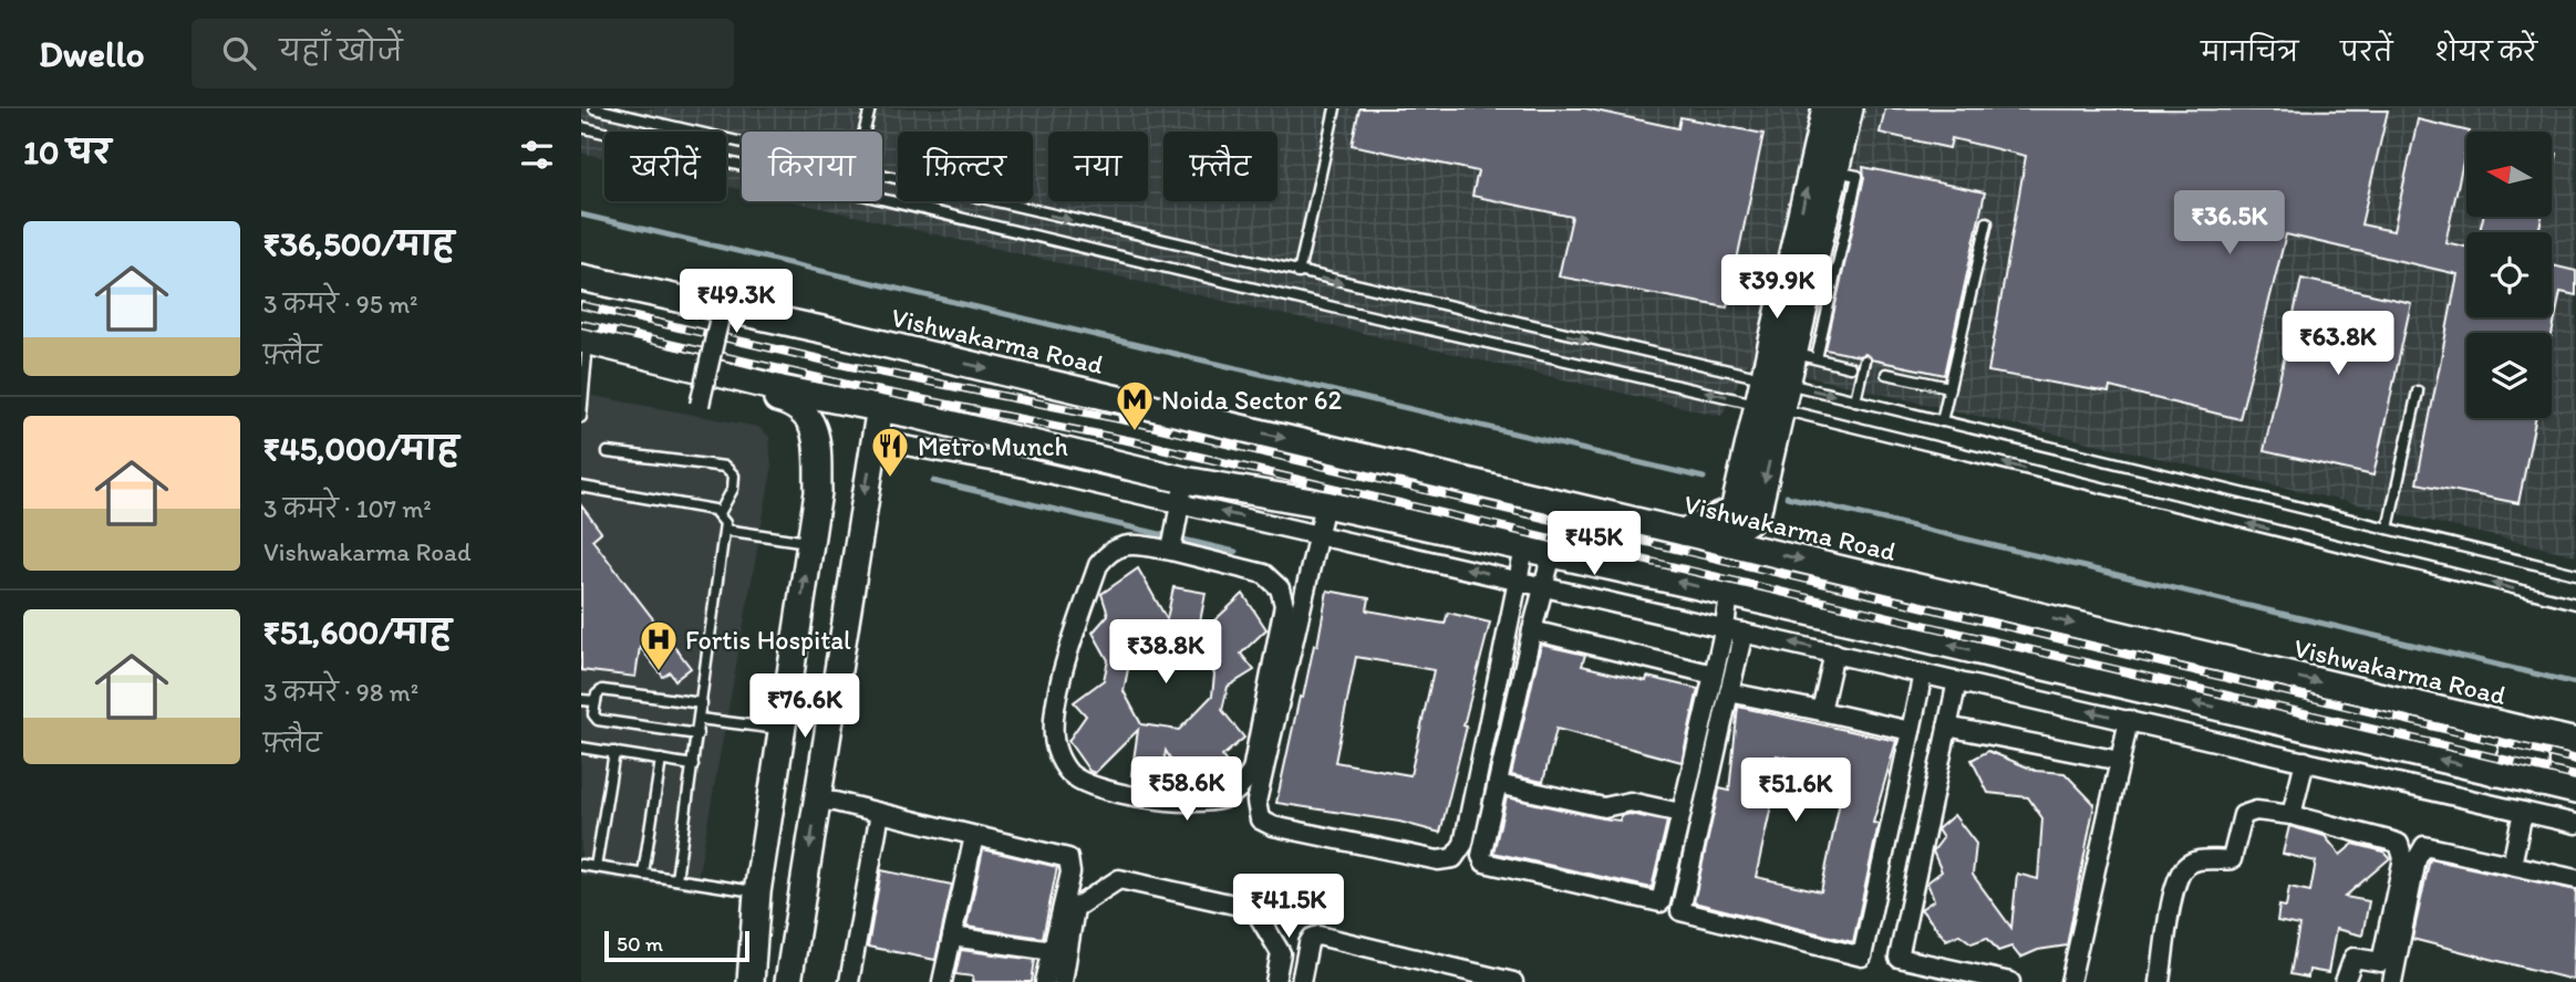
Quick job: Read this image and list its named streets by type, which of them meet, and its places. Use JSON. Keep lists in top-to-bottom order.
{
  "streets": {
    "main road": ["Vishwakarma Road"]
  },
  "places": {
    "metro station": ["Noida Sector 62"],
    "restaurant": ["Metro Munch"],
    "hospital": ["Fortis Hospital"]
  },
  "scale_bar": "50 m",
  "north": "left",
  "page": {
    "header": "Dwello",
    "search": "यहाँ खोजें",
    "nav": ["मानचित्र", "परतें", "शेयर करें"],
    "heading": "10 घर",
    "chip": [
      "खरीदें",
      "किराया",
      "फ़िल्टर",
      "नया",
      "फ़्लैट"
    ],
    "price": [
      "₹36.5K",
      "₹39.9K",
      "₹49.3K",
      "₹63.8K",
      "₹45K",
      "₹38.8K",
      "₹76.6K",
      "₹58.6K",
      "₹51.6K",
      "₹41.5K"
    ],
    "list": [
      {
        "name": "₹36,500/माह",
        "note": "3 कमरे · 95 m² · फ़्लैट"
      },
      {
        "name": "₹45,000/माह",
        "note": "3 कमरे · 107 m² · Vishwakarma Road"
      },
      {
        "name": "₹51,600/माह",
        "note": "3 कमरे · 98 m² · फ़्लैट"
      }
    ],
    "scale": "50 m"
  }
}
